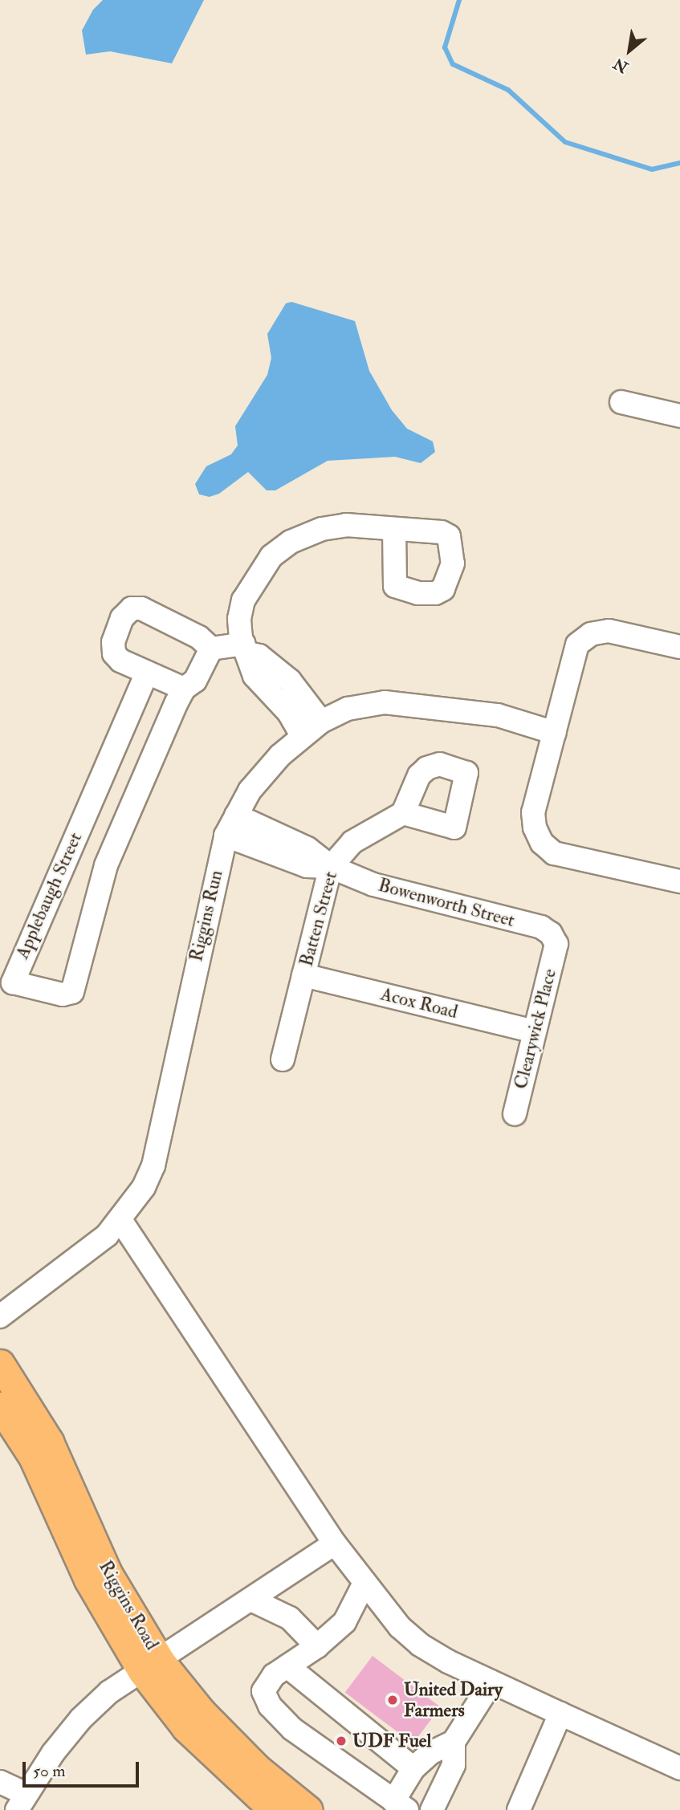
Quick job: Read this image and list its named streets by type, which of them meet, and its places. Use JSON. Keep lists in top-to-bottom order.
{
  "streets": {
    "main road": ["Riggins Road"],
    "street": [
      "Applebaugh Street",
      "Bowenworth Street",
      "Riggins Run",
      "Batten Street",
      "Acox Road",
      "Clearywick Place"
    ]
  },
  "crossings": [
    ["Bowenworth Street", "Riggins Run"],
    ["Bowenworth Street", "Batten Street"],
    ["Bowenworth Street", "Clearywick Place"],
    ["Batten Street", "Acox Road"],
    ["Acox Road", "Clearywick Place"]
  ],
  "places": ["United Dairy Farmers", "UDF Fuel"],
  "scale_bar": "50 m",
  "north": "bottom left"
}
